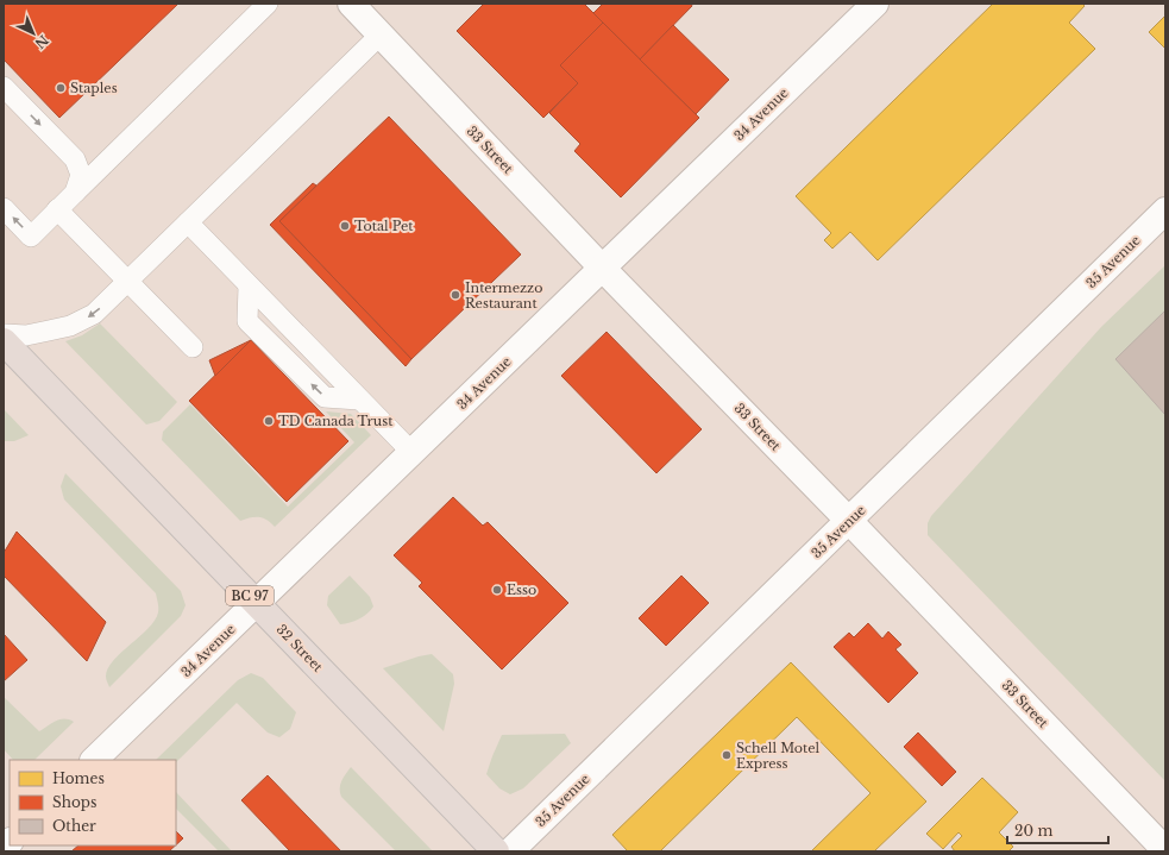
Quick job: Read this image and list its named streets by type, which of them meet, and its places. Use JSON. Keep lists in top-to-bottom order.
{
  "streets": {
    "highway": ["BC 97", "32 Street"],
    "street": ["34 Avenue", "33 Street", "35 Avenue"]
  },
  "crossings": [
    ["34 Avenue", "33 Street"],
    ["34 Avenue", "32 Street"],
    ["33 Street", "35 Avenue"]
  ],
  "places": [
    "Staples",
    "Total Pet",
    "Intermezzo Restaurant",
    "TD Canada Trust",
    "Esso",
    "Schell Motel Express"
  ],
  "legend": ["Homes", "Shops", "Other"],
  "scale_bar": "20 m",
  "north": "bottom right"
}
